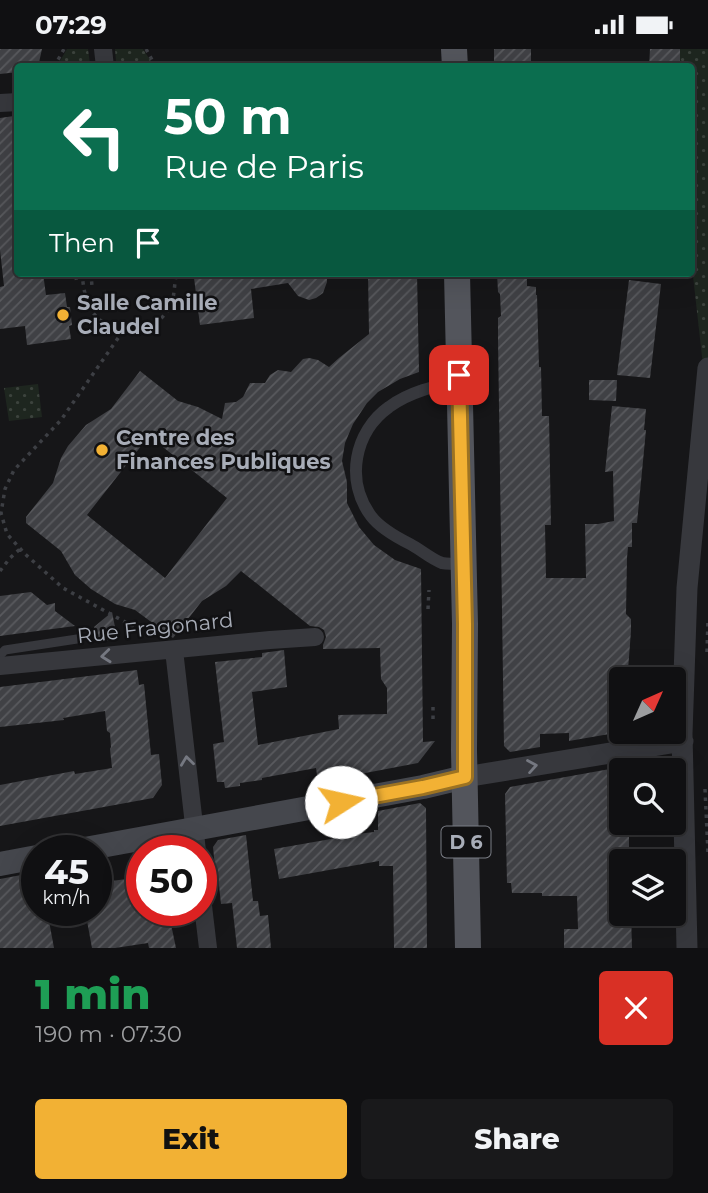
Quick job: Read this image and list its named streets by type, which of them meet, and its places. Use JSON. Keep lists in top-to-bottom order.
{
  "streets": {
    "main road": ["D 6"],
    "street": ["Rue Fragonard"]
  },
  "one_way": ["Rue Fragonard"],
  "places": ["Salle Camille Claudel", "Centre des Finances Publiques"],
  "north": "top right",
  "page": {
    "status": "07:29",
    "turn": ["50 m", "Rue de Paris"],
    "then": "Then",
    "speed": "45 km/h",
    "limit": "50",
    "heading": ["1 min", "190 m · 07:30"],
    "buttons": ["Exit", "Share"]
  }
}
